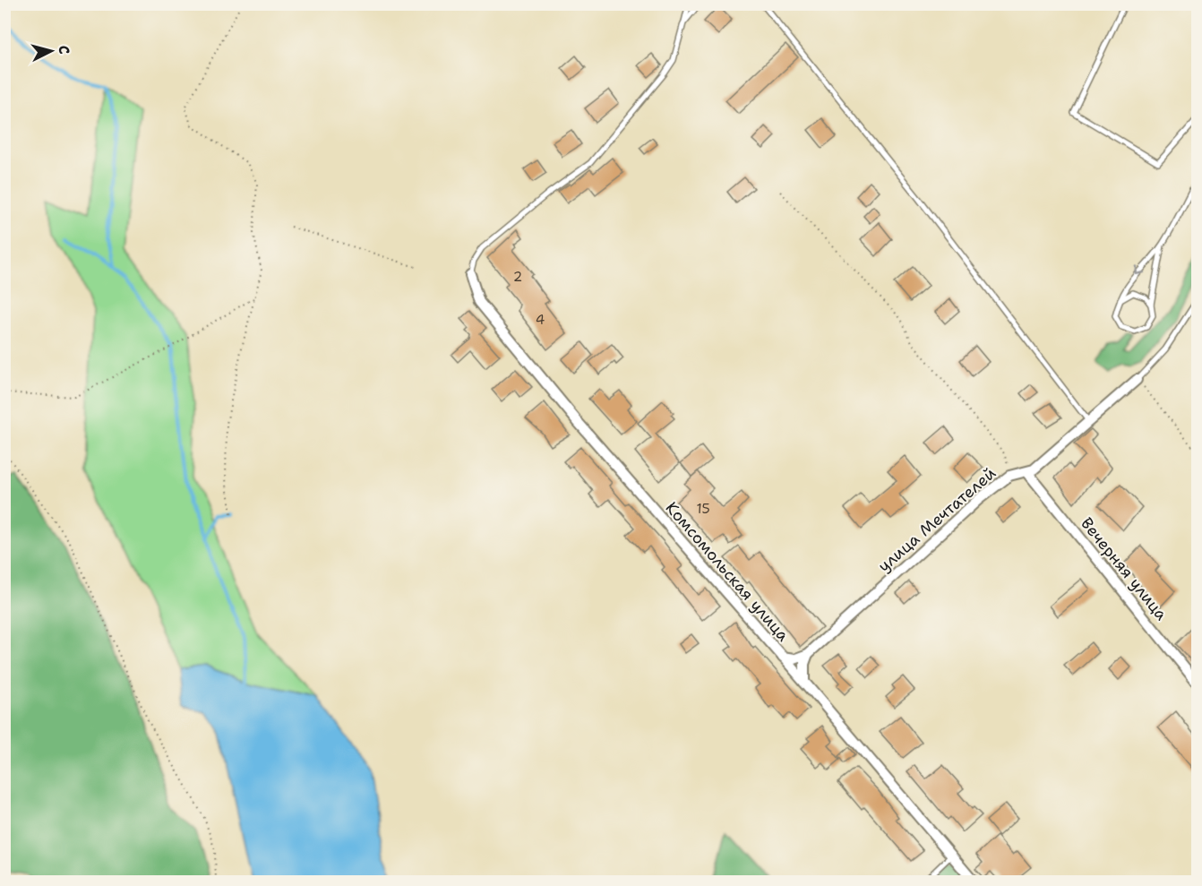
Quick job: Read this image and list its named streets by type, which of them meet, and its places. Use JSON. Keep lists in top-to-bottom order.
{
  "streets": {
    "street": ["улица Мечтателей", "Вечерняя улица", "Комсомольская улица"]
  },
  "crossings": [
    ["улица Мечтателей", "Вечерняя улица"]
  ],
  "house_numbers": ["2", "4", "15"],
  "north": "right"
}
